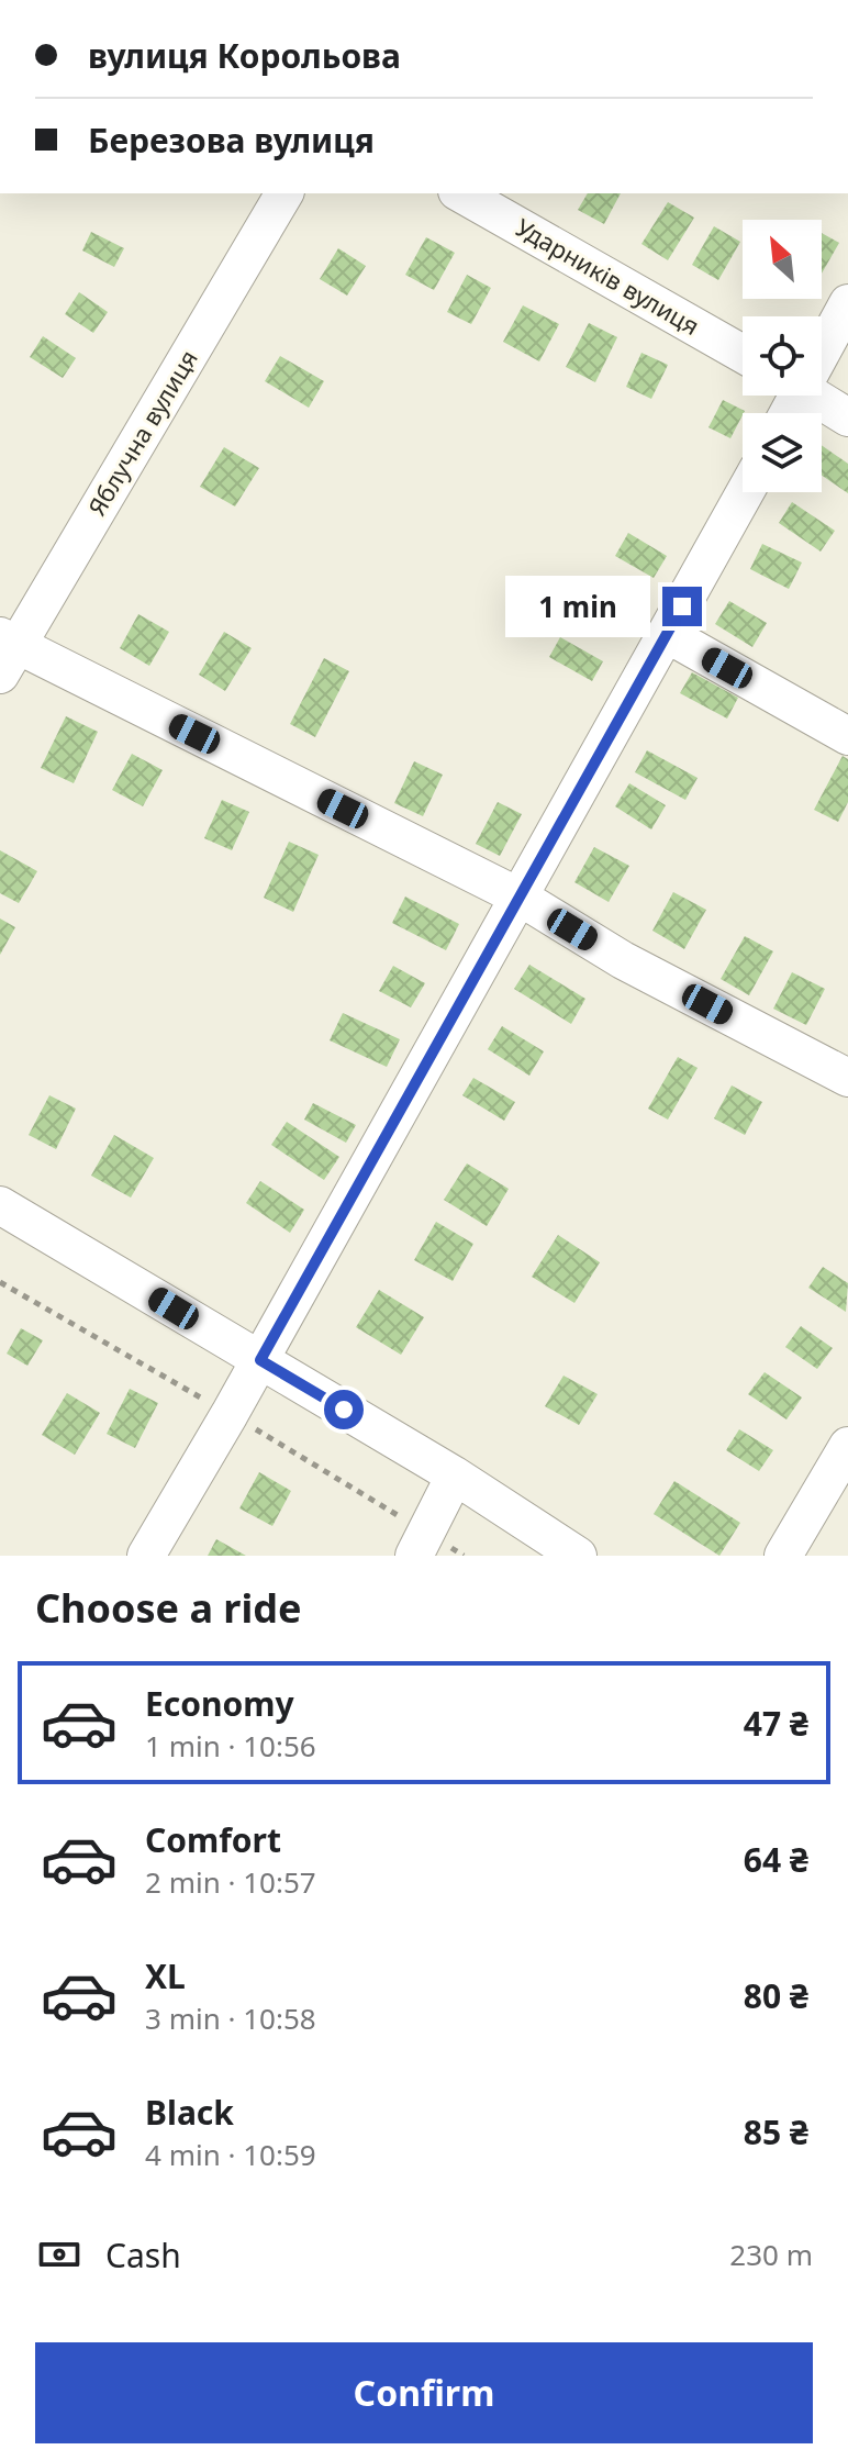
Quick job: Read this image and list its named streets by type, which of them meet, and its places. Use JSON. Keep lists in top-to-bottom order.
{
  "streets": {
    "street": ["Ударників вулиця", "Яблучна вулиця"]
  },
  "north": "top left",
  "page": {
    "banner": ["вулиця Корольова", "Березова вулиця"],
    "bubble": "1 min",
    "heading": "Choose a ride",
    "list": [
      {
        "name": "Economy",
        "note": "1 min · 10:56",
        "value": "47 ₴"
      },
      {
        "name": "Comfort",
        "note": "2 min · 10:57",
        "value": "64 ₴"
      },
      {
        "name": "XL",
        "note": "3 min · 10:58",
        "value": "80 ₴"
      },
      {
        "name": "Black",
        "note": "4 min · 10:59",
        "value": "85 ₴"
      }
    ],
    "pay": ["Cash", "230 m"],
    "buttons": "Confirm"
  }
}
